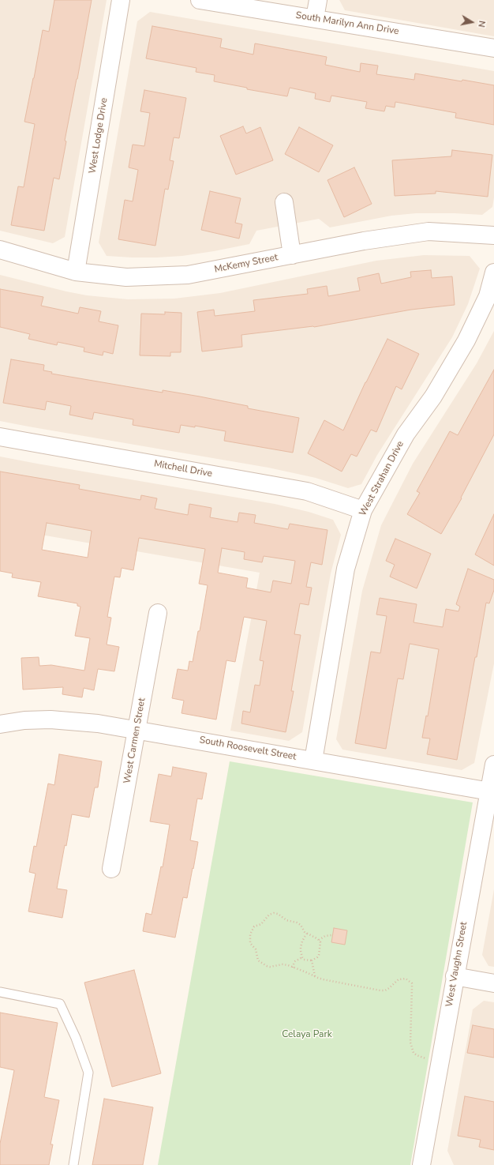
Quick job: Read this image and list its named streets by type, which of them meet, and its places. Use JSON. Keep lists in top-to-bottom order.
{
  "streets": {
    "street": [
      "South Marilyn Ann Drive",
      "West Lodge Drive",
      "McKemy Street",
      "Mitchell Drive",
      "West Strahan Drive",
      "West Carmen Street",
      "South Roosevelt Street",
      "West Vaughn Street"
    ]
  },
  "crossings": [
    ["West Lodge Drive", "McKemy Street"],
    ["Mitchell Drive", "West Strahan Drive"],
    ["West Strahan Drive", "South Roosevelt Street"],
    ["West Carmen Street", "South Roosevelt Street"],
    ["South Roosevelt Street", "West Vaughn Street"]
  ],
  "parks": ["Celaya Park"],
  "north": "right"
}
